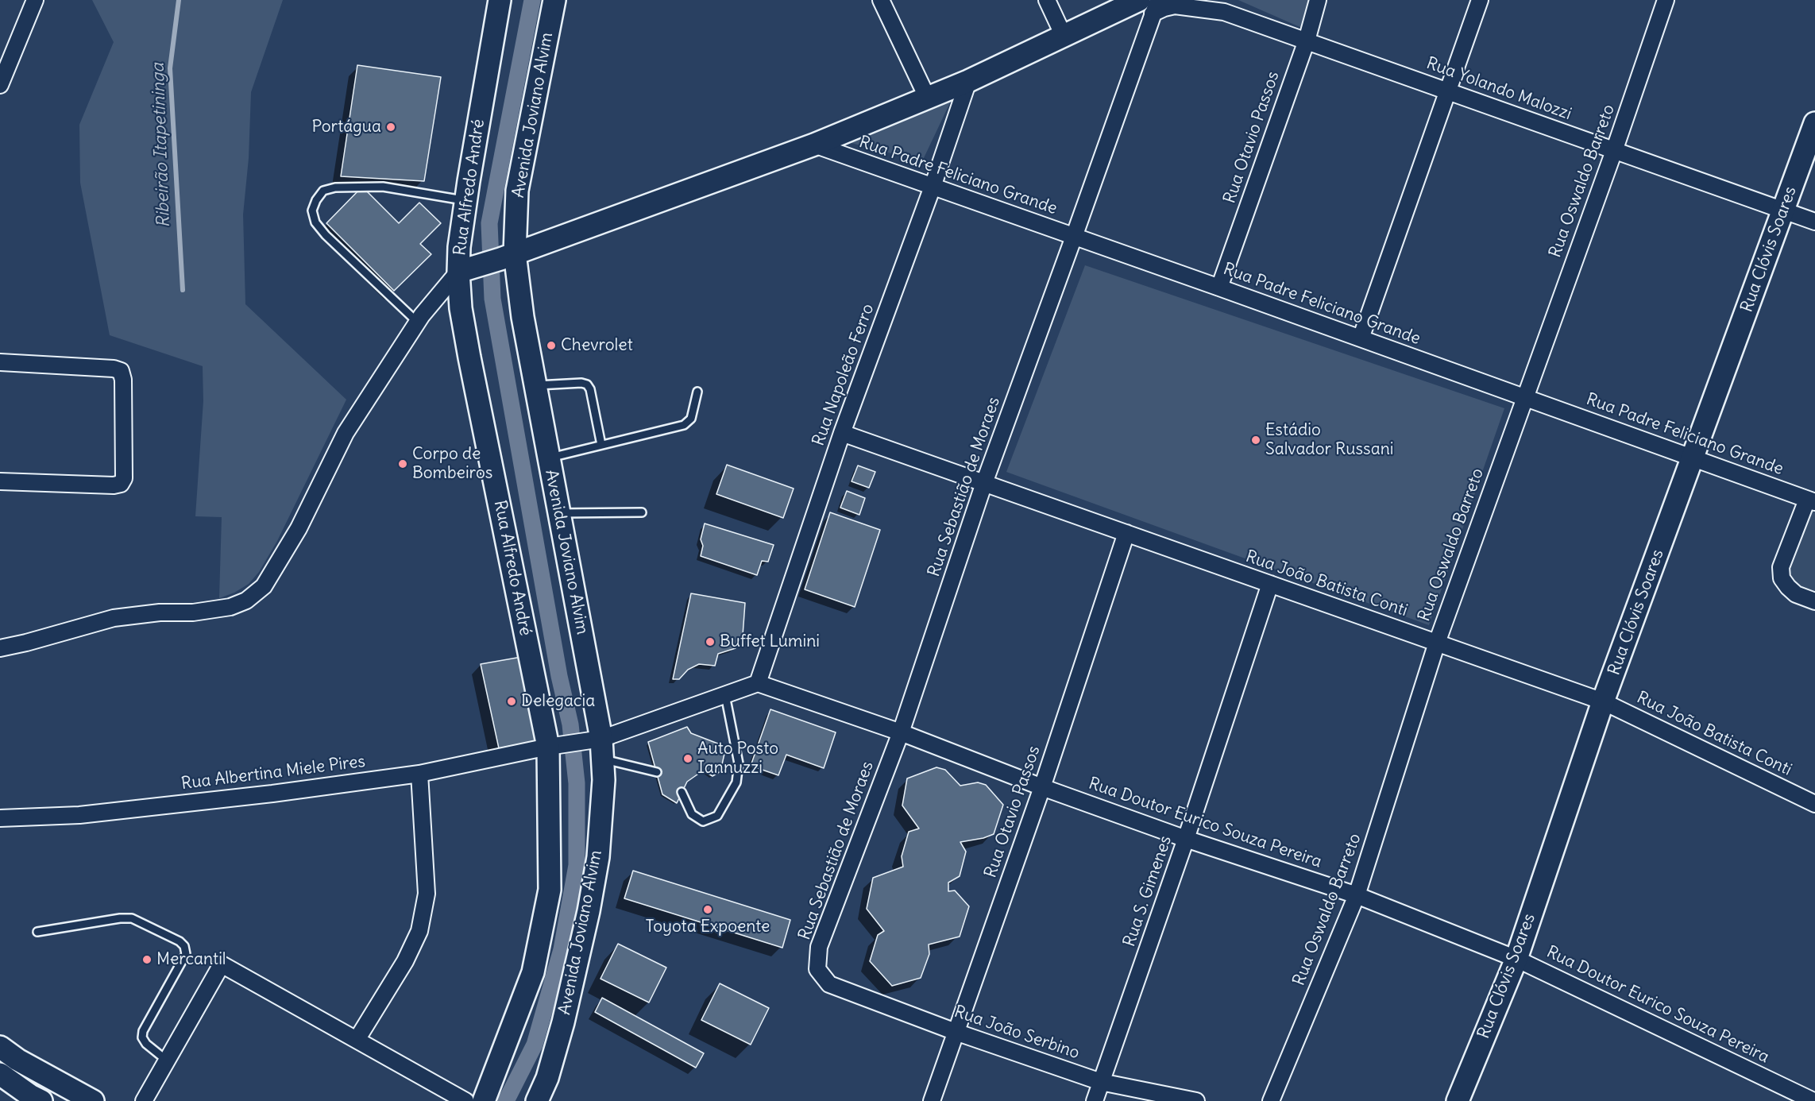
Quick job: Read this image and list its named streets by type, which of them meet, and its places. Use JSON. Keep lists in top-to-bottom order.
{
  "streets": {
    "main road": ["Avenida Joviano Alvim", "Rua Alfredo André", "Rua Clóvis Soares"],
    "street": [
      "Rua Yolando Malozzi",
      "Rua Otavio Passos",
      "Rua Padre Feliciano Grande",
      "Rua Oswaldo Barreto",
      "Rua Napoleão Ferro",
      "Rua Sebastião de Moraes",
      "Rua João Batista Conti",
      "Rua Albertina Miele Pires",
      "Rua Doutor Eurico Souza Pereira",
      "Rua S. Gimenes",
      "Rua João Serbino"
    ]
  },
  "crossings": [
    ["Rua Yolando Malozzi", "Rua Otavio Passos"],
    ["Rua Yolando Malozzi", "Rua Oswaldo Barreto"],
    ["Rua Yolando Malozzi", "Rua Clóvis Soares"],
    ["Rua Yolando Malozzi", "Rua Sebastião de Moraes"],
    ["Avenida Joviano Alvim", "Rua Albertina Miele Pires"],
    ["Rua Otavio Passos", "Rua Padre Feliciano Grande"],
    ["Rua Otavio Passos", "Rua João Batista Conti"],
    ["Rua Otavio Passos", "Rua Doutor Eurico Souza Pereira"],
    ["Rua Otavio Passos", "Rua João Serbino"],
    ["Rua Padre Feliciano Grande", "Rua Oswaldo Barreto"],
    ["Rua Padre Feliciano Grande", "Rua Clóvis Soares"],
    ["Rua Padre Feliciano Grande", "Rua Napoleão Ferro"],
    ["Rua Padre Feliciano Grande", "Rua Sebastião de Moraes"],
    ["Rua Oswaldo Barreto", "Rua João Batista Conti"],
    ["Rua Oswaldo Barreto", "Rua Doutor Eurico Souza Pereira"],
    ["Rua Alfredo André", "Rua Albertina Miele Pires"],
    ["Rua Clóvis Soares", "Rua João Batista Conti"],
    ["Rua Clóvis Soares", "Rua Doutor Eurico Souza Pereira"],
    ["Rua Napoleão Ferro", "Rua João Batista Conti"],
    ["Rua Napoleão Ferro", "Rua Albertina Miele Pires"],
    ["Rua Napoleão Ferro", "Rua Doutor Eurico Souza Pereira"],
    ["Rua Sebastião de Moraes", "Rua João Batista Conti"],
    ["Rua Sebastião de Moraes", "Rua Doutor Eurico Souza Pereira"],
    ["Rua Sebastião de Moraes", "Rua João Serbino"],
    ["Rua João Batista Conti", "Rua S. Gimenes"],
    ["Rua Albertina Miele Pires", "Rua Doutor Eurico Souza Pereira"],
    ["Rua Doutor Eurico Souza Pereira", "Rua S. Gimenes"],
    ["Rua S. Gimenes", "Rua João Serbino"]
  ],
  "water": ["Ribeirão Itapetininga"],
  "places": [
    "Portágua",
    "Chevrolet",
    "Estádio Salvador Russani",
    "Corpo de Bombeiros",
    "Buffet Lumini",
    "Delegacia",
    "Auto Posto Iannuzzi",
    "Toyota Expoente",
    "Mercantil"
  ]
}
